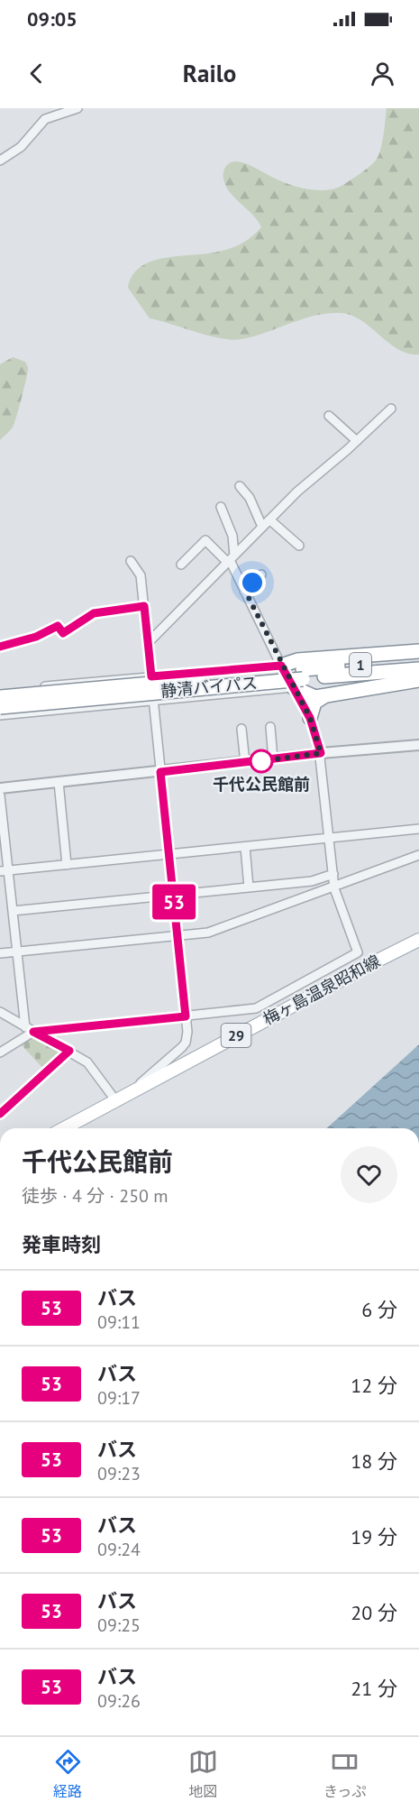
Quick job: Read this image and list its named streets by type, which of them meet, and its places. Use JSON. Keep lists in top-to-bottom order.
{
  "streets": {
    "highway": ["1", "静清バイパス"],
    "main road": ["梅ヶ島温泉昭和線", "29"]
  },
  "places": ["千代公民館前"],
  "lines": ["bus line 53"],
  "page": {
    "status": "09:05",
    "header": "Railo",
    "on_map": "53",
    "heading": [
      ["千代公民館前", "徒歩 · 4 分 · 250 m"],
      "発車時刻"
    ],
    "list": [
      {
        "mark": "53",
        "name": "バス",
        "note": "09:11",
        "value": "6 分"
      },
      {
        "mark": "53",
        "name": "バス",
        "note": "09:17",
        "value": "12 分"
      },
      {
        "mark": "53",
        "name": "バス",
        "note": "09:23",
        "value": "18 分"
      },
      {
        "mark": "53",
        "name": "バス",
        "note": "09:24",
        "value": "19 分"
      },
      {
        "mark": "53",
        "name": "バス",
        "note": "09:25",
        "value": "20 分"
      },
      {
        "mark": "53",
        "name": "バス",
        "note": "09:26",
        "value": "21 分"
      }
    ],
    "tabs": ["経路", "地図", "きっぷ"]
  }
}
